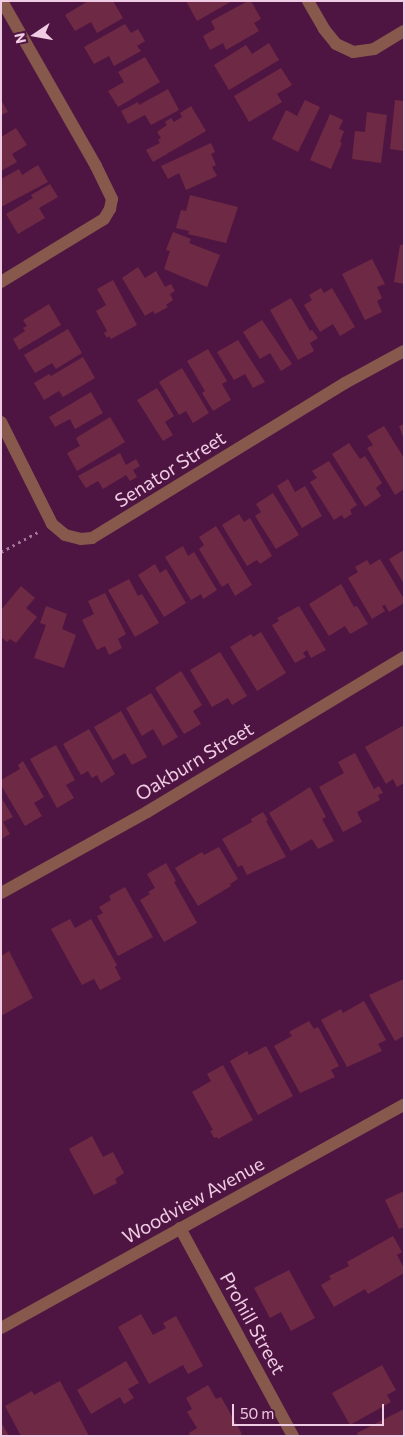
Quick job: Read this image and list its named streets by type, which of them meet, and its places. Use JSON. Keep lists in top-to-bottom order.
{
  "streets": {
    "street": [
      "Senator Street",
      "Oakburn Street",
      "Woodview Avenue",
      "Prohill Street"
    ]
  },
  "crossings": [
    ["Woodview Avenue", "Prohill Street"]
  ],
  "scale_bar": "50 m",
  "north": "left"
}
